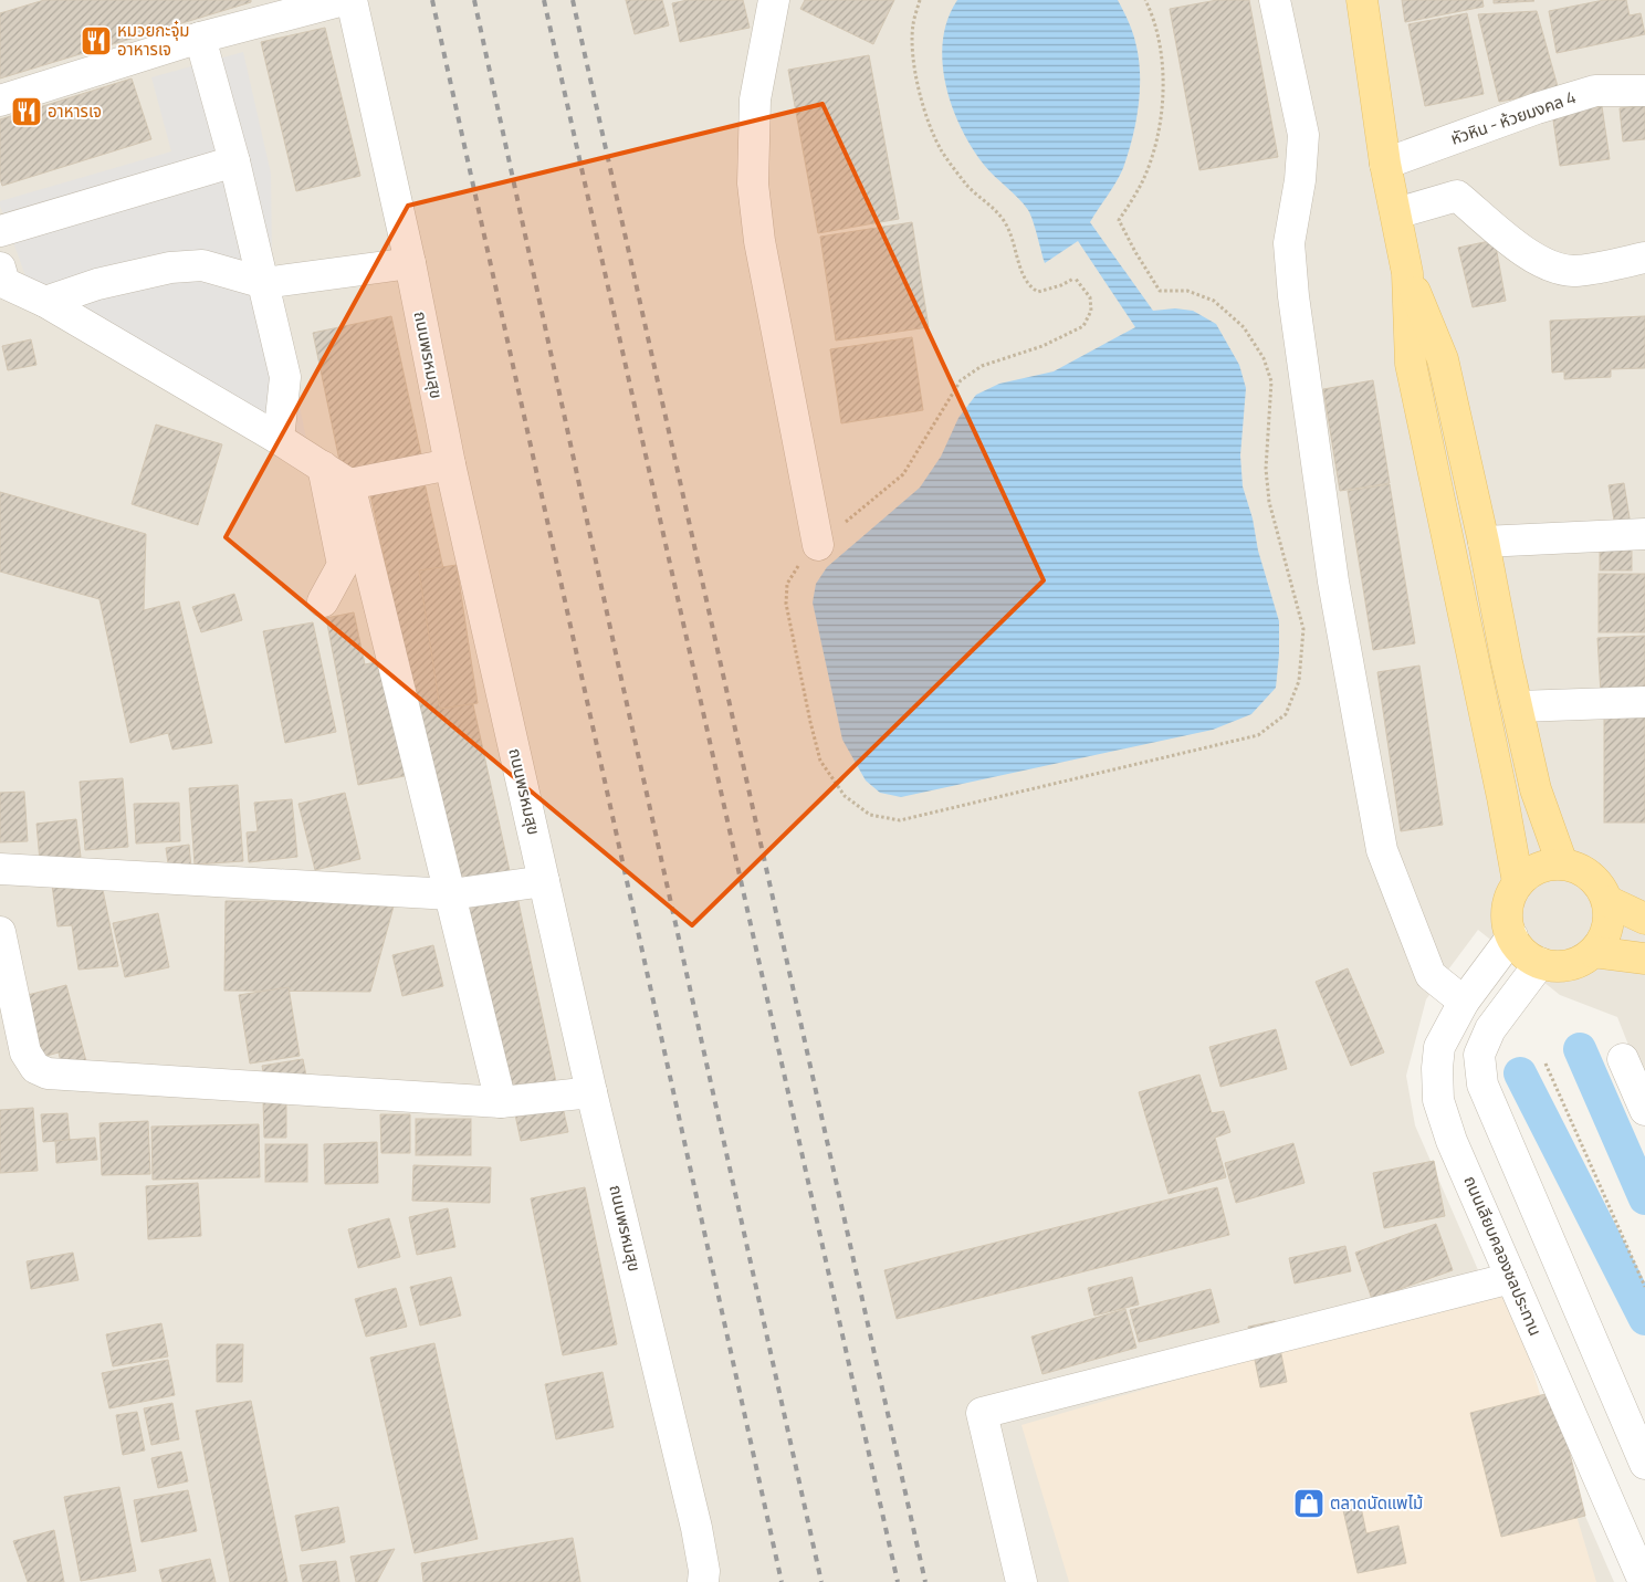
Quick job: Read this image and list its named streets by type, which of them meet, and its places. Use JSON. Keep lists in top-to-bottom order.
{
  "streets": {
    "street": ["หัวหิน - ห้วยมงคล 4", "ถนนพรหมสุข", "ถนนเลียบคลองชลประทาน"]
  },
  "places": {
    "restaurant": ["หมวยกะจุ๋ม อาหารเจ", "อาหารเจ"],
    "shop": ["ตลาดนัดแพไม้"]
  }
}
